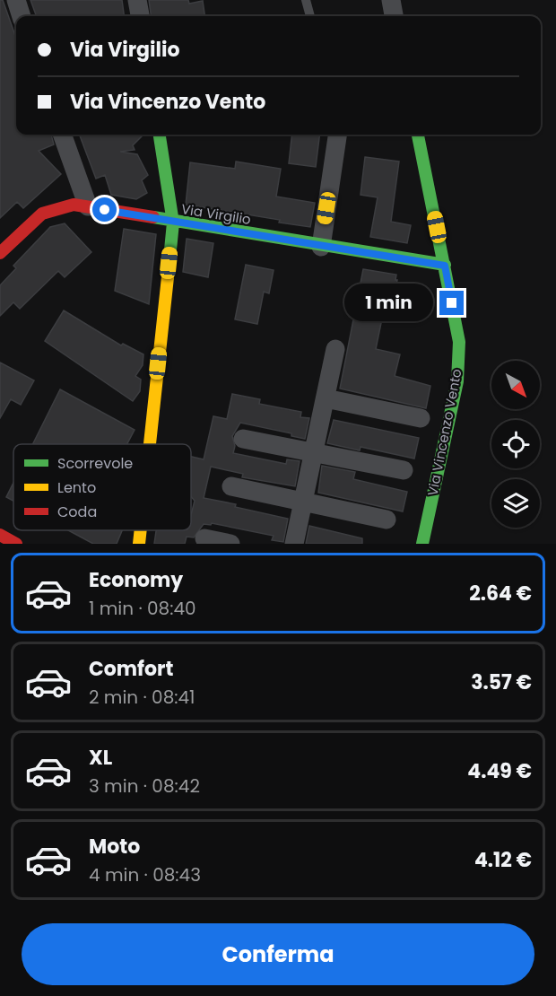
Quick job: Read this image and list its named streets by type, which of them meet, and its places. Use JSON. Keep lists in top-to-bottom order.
{
  "streets": {
    "street": ["Via Virgilio", "Via Vincenzo Vento"]
  },
  "crossings": [
    ["Via Virgilio", "Via Vincenzo Vento"]
  ],
  "legend": ["Scorrevole", "Lento", "Coda"],
  "north": "bottom right",
  "page": {
    "banner": ["Via Virgilio", "Via Vincenzo Vento"],
    "bubble": "1 min",
    "list": [
      {
        "name": "Economy",
        "note": "1 min · 08:40",
        "value": "2.64 €"
      },
      {
        "name": "Comfort",
        "note": "2 min · 08:41",
        "value": "3.57 €"
      },
      {
        "name": "XL",
        "note": "3 min · 08:42",
        "value": "4.49 €"
      },
      {
        "name": "Moto",
        "note": "4 min · 08:43",
        "value": "4.12 €"
      }
    ],
    "buttons": "Conferma"
  }
}
